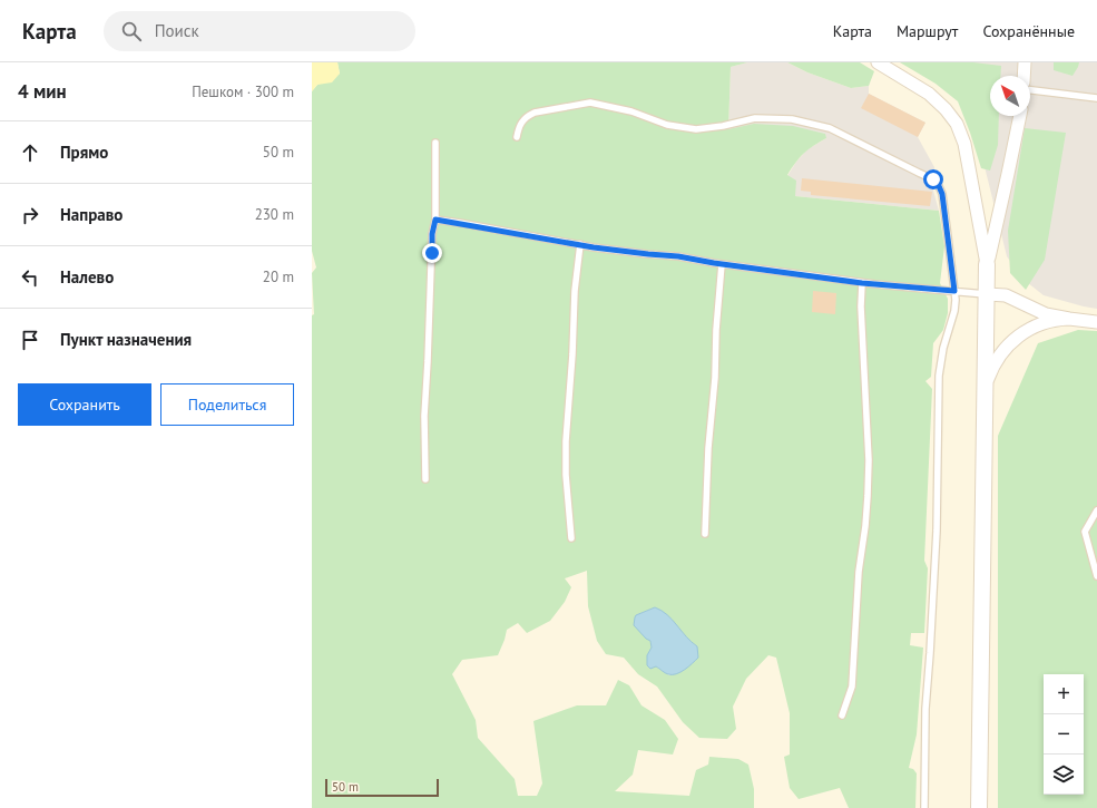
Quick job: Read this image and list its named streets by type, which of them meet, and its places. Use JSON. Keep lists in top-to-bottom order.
{
  "scale_bar": "50 m",
  "north": "top left",
  "page": {
    "header": "Карта",
    "search": "Поиск",
    "nav": ["Карта", "Маршрут", "Сохранённые"],
    "heading": ["4 мин", "Пешком · 300 m"],
    "list": [
      ["Прямо", "50 m"],
      ["Направо", "230 m"],
      ["Налево", "20 m"],
      "Пункт назначения"
    ],
    "buttons": ["Сохранить", "Поделиться"],
    "map_buttons": ["+", "−"],
    "scale": "50 m"
  }
}
